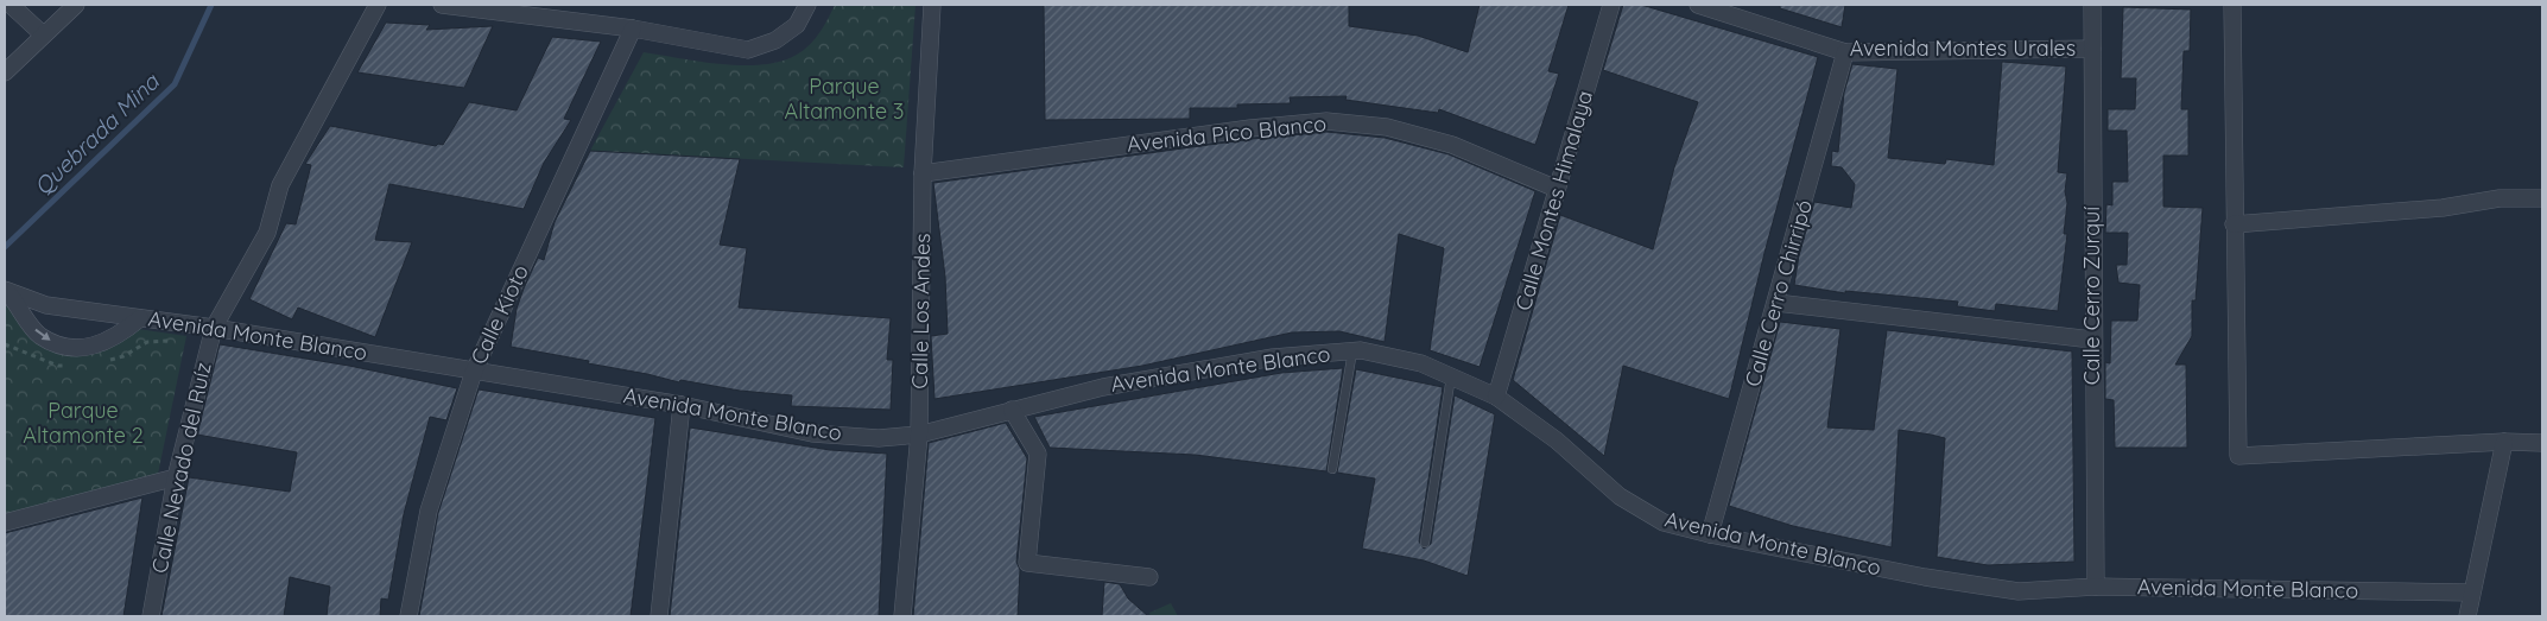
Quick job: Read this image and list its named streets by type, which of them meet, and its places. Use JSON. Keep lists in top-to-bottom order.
{
  "streets": {
    "street": [
      "Avenida Montes Urales",
      "Avenida Pico Blanco",
      "Calle Montes Himalaya",
      "Calle Cerro Chirripó",
      "Calle Cerro Zurquí",
      "Calle Los Andes",
      "Calle Kioto",
      "Avenida Monte Blanco",
      "Calle Nevado del Ruíz"
    ]
  },
  "crossings": [
    ["Avenida Montes Urales", "Calle Cerro Chirripó"],
    ["Avenida Montes Urales", "Calle Cerro Zurquí"],
    ["Avenida Pico Blanco", "Calle Montes Himalaya"],
    ["Avenida Pico Blanco", "Calle Los Andes"],
    ["Calle Montes Himalaya", "Avenida Monte Blanco"],
    ["Calle Cerro Chirripó", "Avenida Monte Blanco"],
    ["Calle Cerro Zurquí", "Avenida Monte Blanco"],
    ["Calle Los Andes", "Avenida Monte Blanco"],
    ["Calle Kioto", "Avenida Monte Blanco"],
    ["Avenida Monte Blanco", "Calle Nevado del Ruíz"]
  ],
  "water": ["Quebrada Mina"],
  "parks": ["Parque Altamonte 3", "Parque Altamonte 2"]
}
